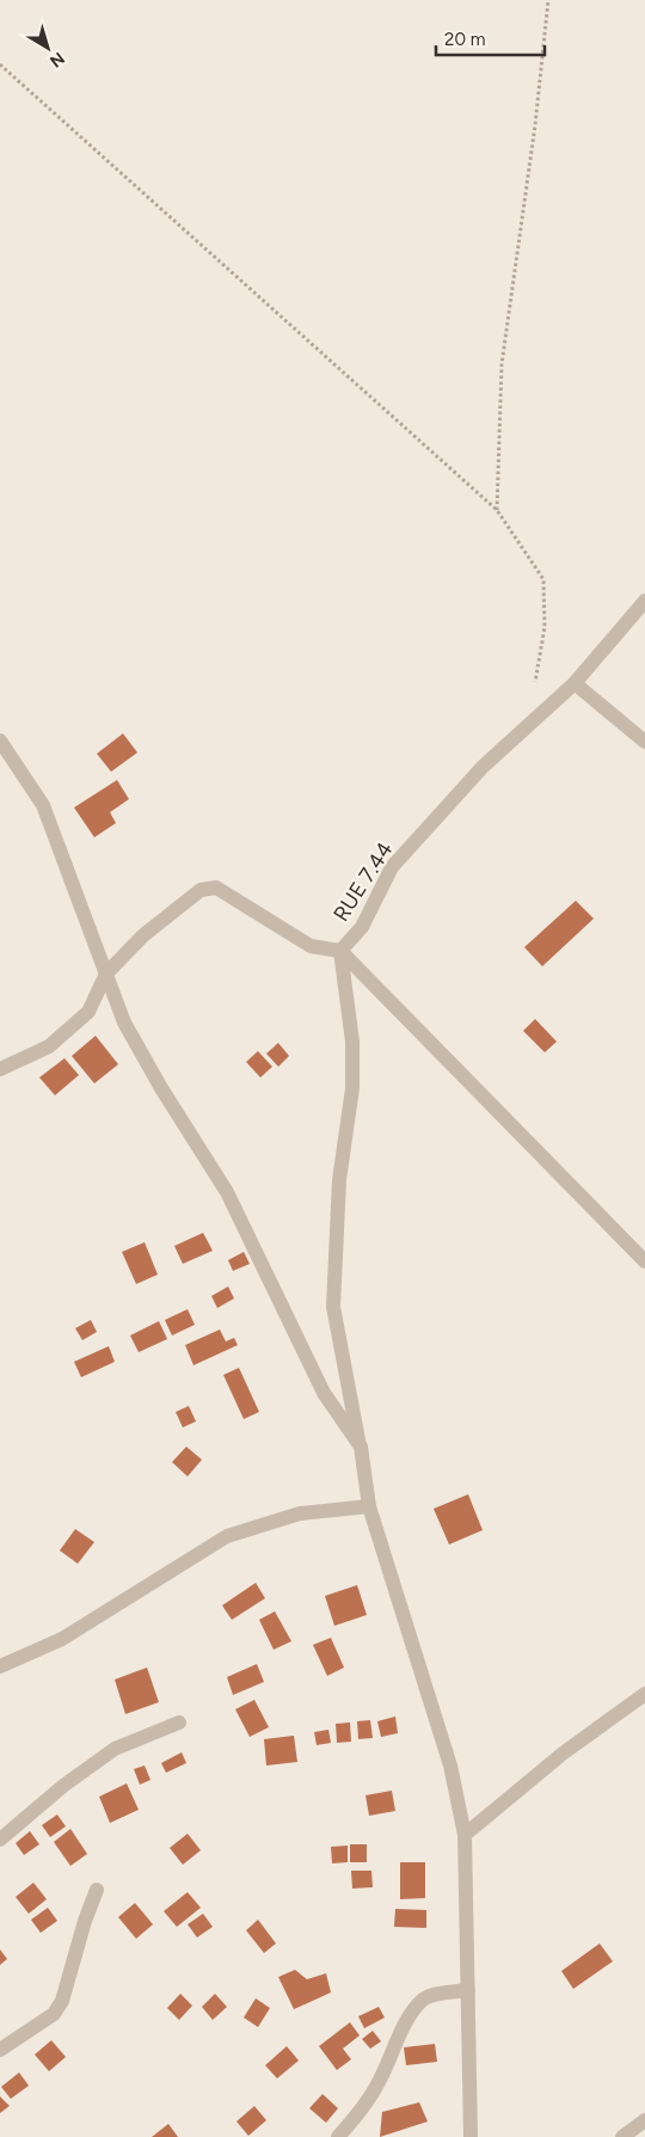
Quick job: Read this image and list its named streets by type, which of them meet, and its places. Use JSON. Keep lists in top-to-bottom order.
{
  "streets": {
    "street": ["RUE 7.44"]
  },
  "scale_bar": "20 m",
  "north": "bottom right"
}
